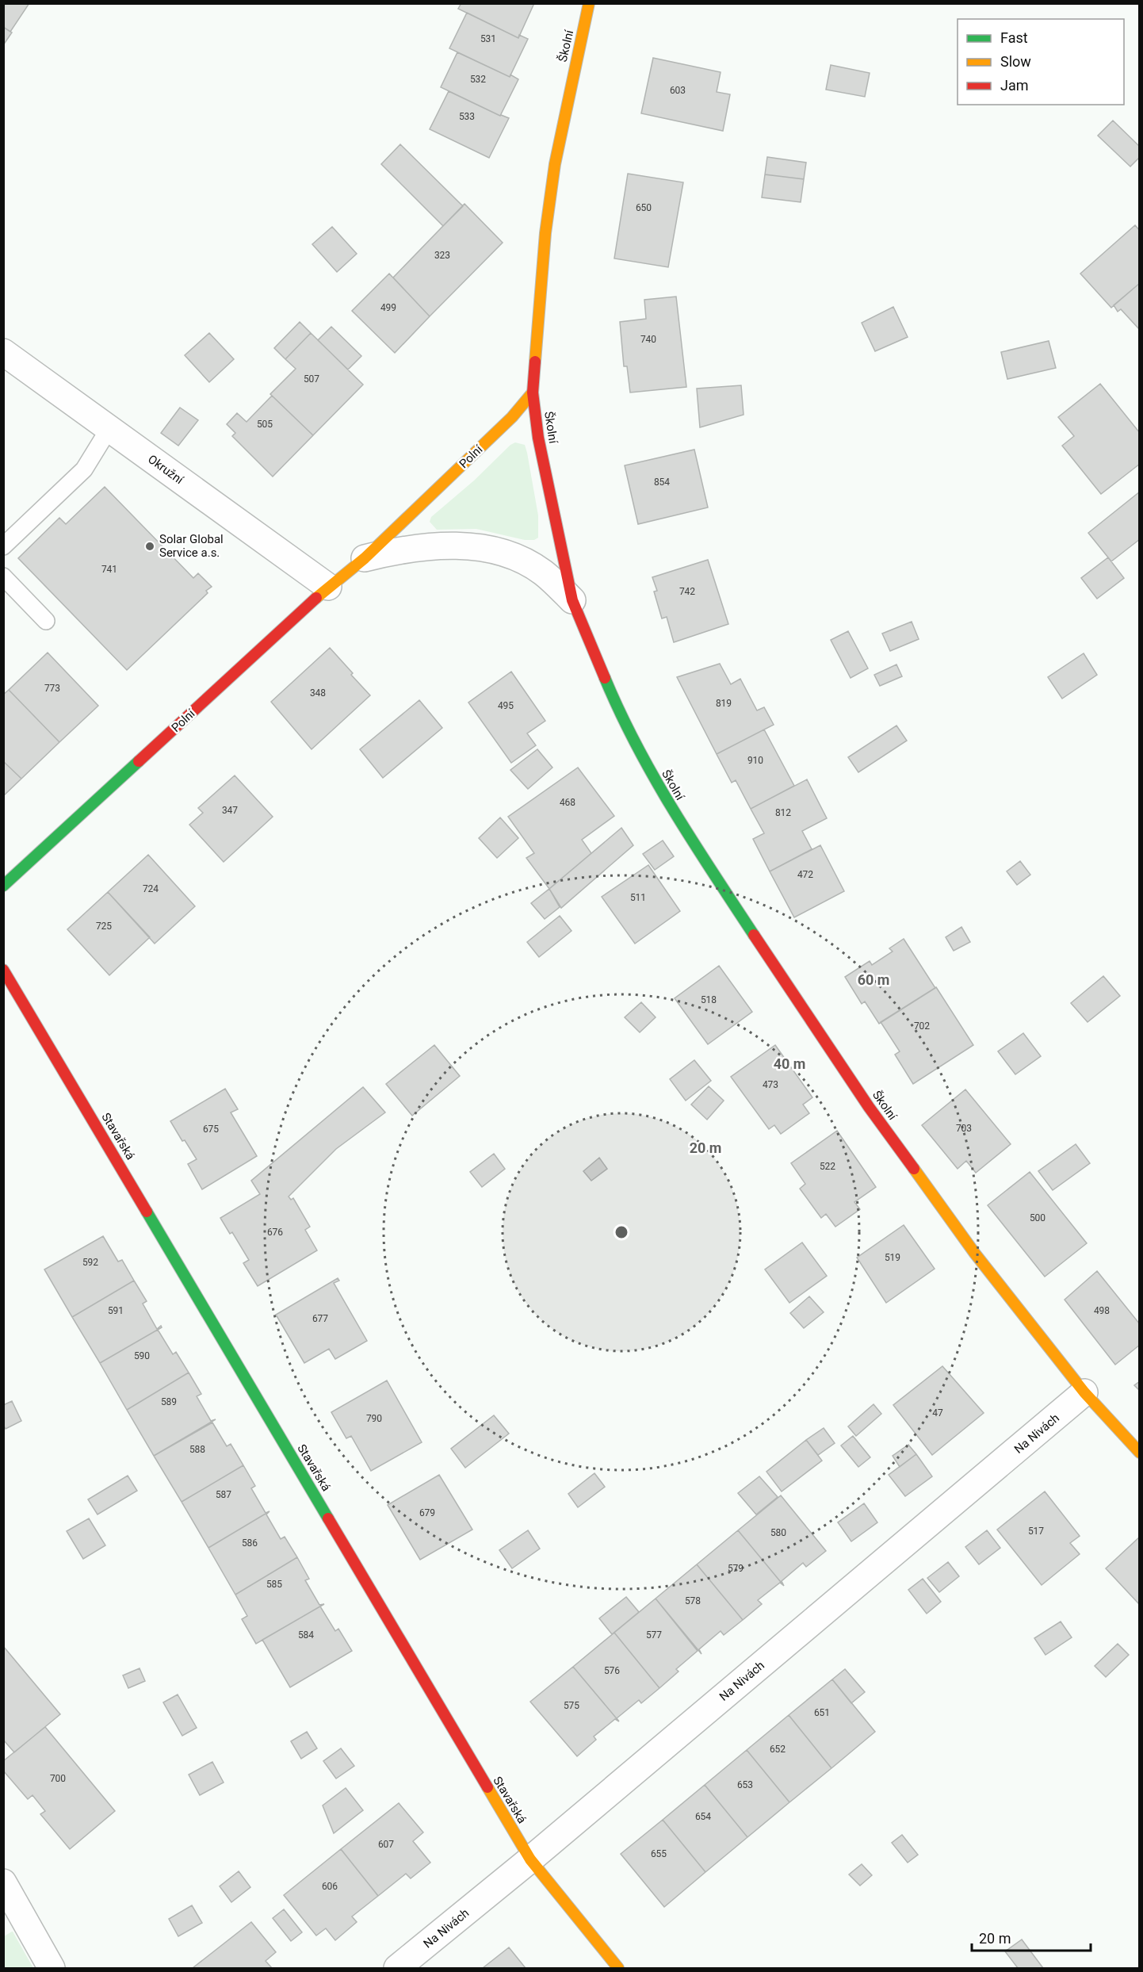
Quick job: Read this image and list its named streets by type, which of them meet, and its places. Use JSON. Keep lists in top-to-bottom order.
{
  "streets": {
    "street": [
      "Školní",
      "Polní",
      "Okružní",
      "Stavařská",
      "Na Nivách"
    ]
  },
  "crossings": [
    ["Školní", "Polní"],
    ["Školní", "Na Nivách"],
    ["Polní", "Okružní"],
    ["Stavařská", "Na Nivách"]
  ],
  "places": ["Solar Global Service a.s."],
  "house_numbers": [
    "531",
    "532",
    "603",
    "533",
    "650",
    "323",
    "499",
    "740",
    "507",
    "505",
    "854",
    "741",
    "742",
    "773",
    "348",
    "819",
    "495",
    "910",
    "468",
    "347",
    "812",
    "472",
    "724",
    "511",
    "725",
    "518",
    "702",
    "473",
    "703",
    "675",
    "522",
    "500",
    "676",
    "519",
    "592",
    "591",
    "498",
    "677",
    "590",
    "589",
    "47",
    "790",
    "588",
    "587",
    "679",
    "517",
    "580",
    "586",
    "579",
    "585",
    "578",
    "584",
    "577",
    "576",
    "575",
    "651",
    "652",
    "700",
    "653",
    "654",
    "607",
    "655",
    "606"
  ],
  "legend": ["Fast", "Slow", "Jam"],
  "scale_bar": "20 m",
  "rings": ["60 m", "40 m", "20 m"]
}
